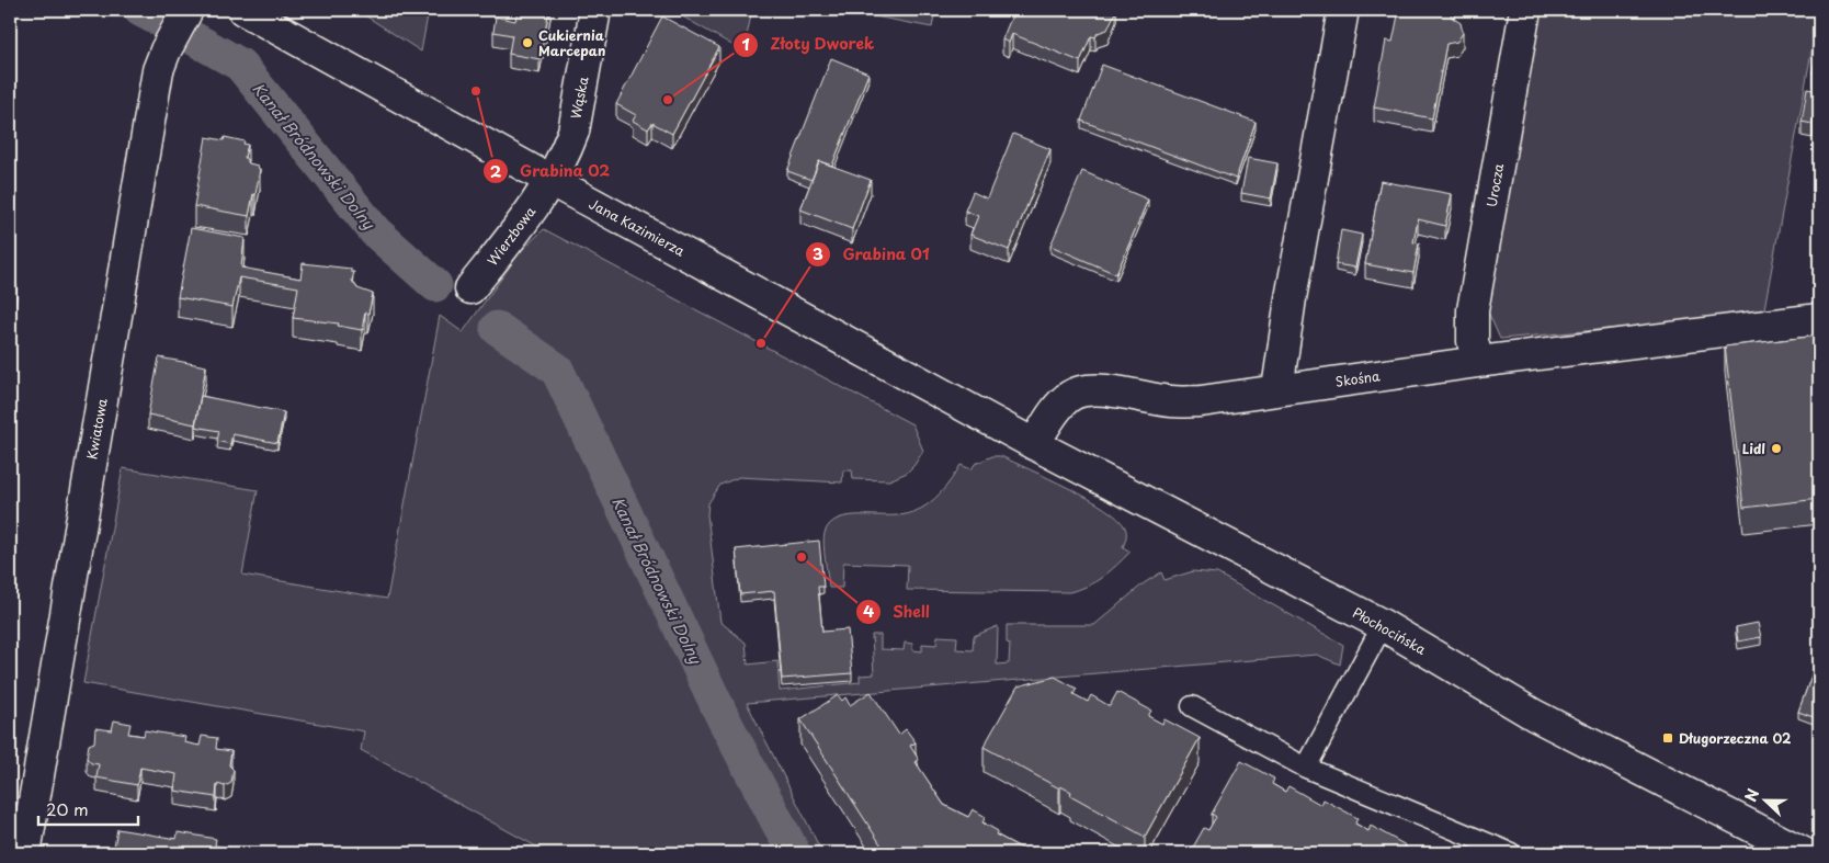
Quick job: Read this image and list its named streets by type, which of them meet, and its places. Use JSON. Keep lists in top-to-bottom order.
{
  "streets": {
    "street": [
      "Wąska",
      "Urocza",
      "Jana Kazimierza",
      "Wierzbowa",
      "Skośna",
      "Kwiatowa",
      "Płochocińska"
    ]
  },
  "crossings": [
    ["Wąska", "Jana Kazimierza"],
    ["Wąska", "Wierzbowa"],
    ["Urocza", "Skośna"],
    ["Jana Kazimierza", "Wierzbowa"],
    ["Jana Kazimierza", "Płochocińska"],
    ["Skośna", "Płochocińska"]
  ],
  "water": ["Kanał Bródnowski Dolny"],
  "places": {
    "other": [
      "Cukiernia Marcepan",
      "Grabina 02",
      "Złoty Dworek",
      "Grabina 01",
      "Lidl",
      "Shell"
    ],
    "transit": ["Długorzeczna 02"]
  },
  "scale_bar": "20 m",
  "north": "left"
}
